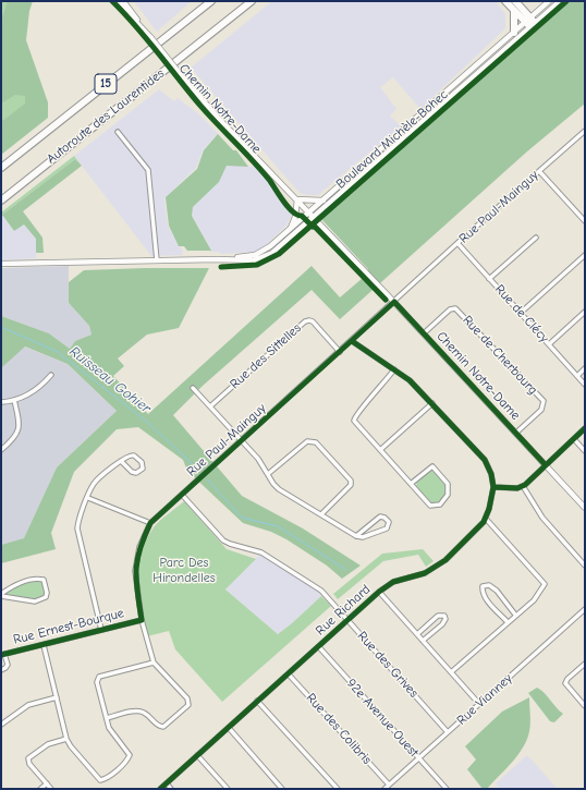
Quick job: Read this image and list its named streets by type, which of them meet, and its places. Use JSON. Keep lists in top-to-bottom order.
{
  "streets": {
    "highway": ["15", "Autoroute des Laurentides"],
    "street": [
      "Chemin Notre-Dame",
      "Boulevard Michèle-Bohec",
      "Rue Paul-Mainguy",
      "Rue de Clécy",
      "Rue de Cherbourg",
      "Rue des Sittelles",
      "Rue Richard",
      "Rue Ernest-Bourque",
      "Rue des Grives",
      "Rue Vianney",
      "92e Avenue Ouest",
      "Rue des Colibris"
    ]
  },
  "crossings": [
    ["Chemin Notre-Dame", "Boulevard Michèle-Bohec"],
    ["Chemin Notre-Dame", "Rue Paul-Mainguy"],
    ["Chemin Notre-Dame", "Rue de Cherbourg"],
    ["Rue Paul-Mainguy", "Rue de Clécy"],
    ["Rue Paul-Mainguy", "Rue des Sittelles"],
    ["Rue Paul-Mainguy", "Rue Ernest-Bourque"],
    ["Rue Paul-Mainguy", "Rue des Grives"],
    ["Rue Richard", "Rue des Grives"],
    ["Rue Richard", "92e Avenue Ouest"],
    ["Rue Richard", "Rue des Colibris"],
    ["Rue des Grives", "Rue Vianney"],
    ["Rue Vianney", "92e Avenue Ouest"],
    ["Rue Vianney", "Rue des Colibris"]
  ],
  "water": ["Ruisseau Gohier"],
  "parks": ["Parc Des Hirondelles"]
}
